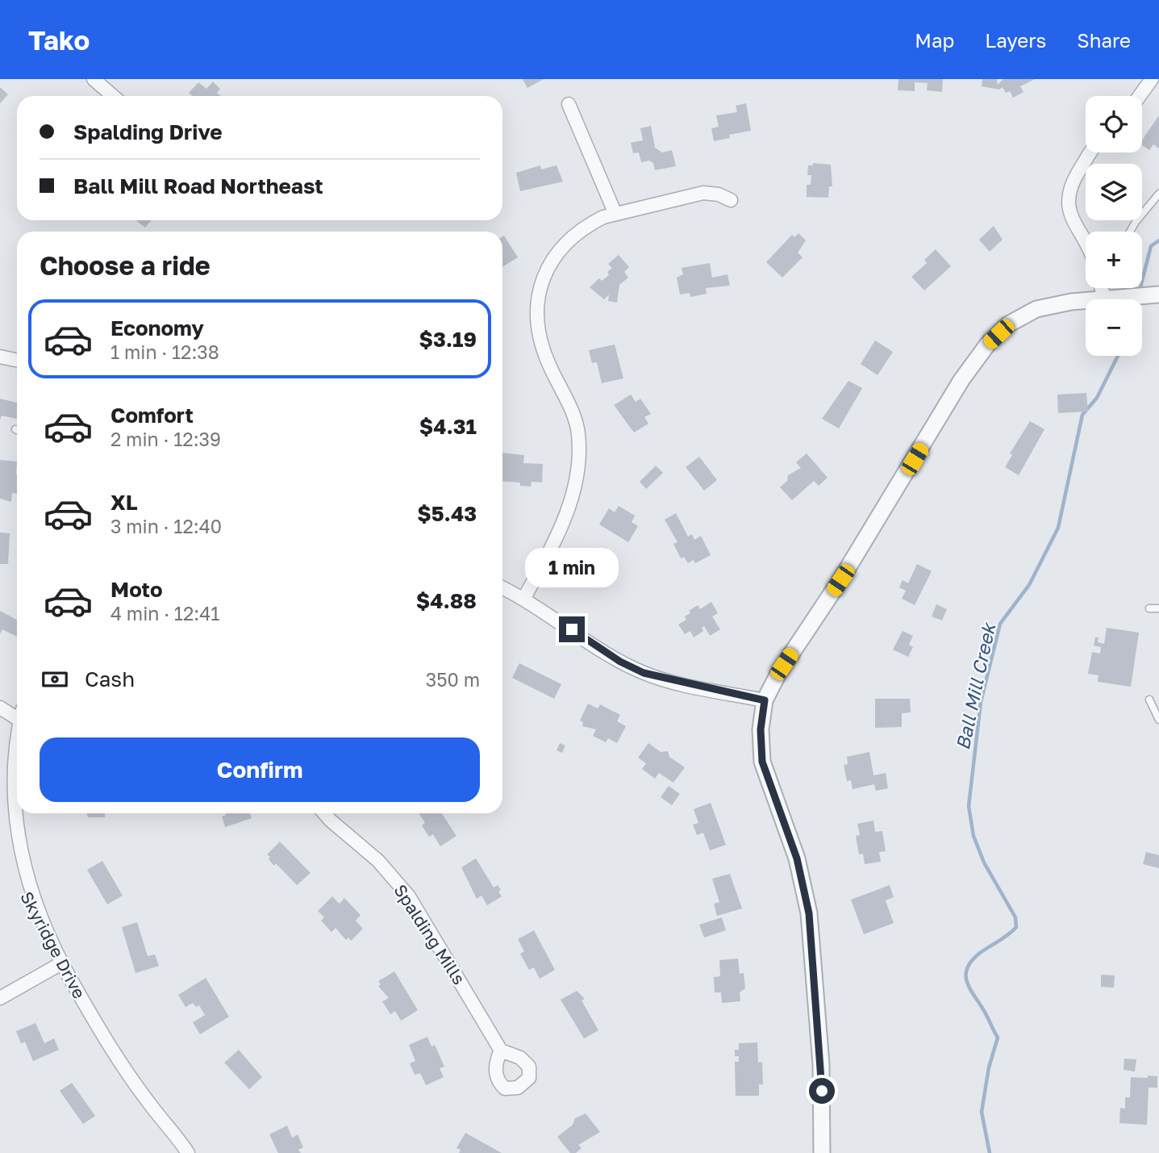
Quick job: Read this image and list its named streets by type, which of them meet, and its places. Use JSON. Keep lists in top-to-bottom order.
{
  "streets": {
    "street": ["Spalding Mills", "Skyridge Drive"]
  },
  "water": ["Ball Mill Creek"],
  "page": {
    "header": "Tako",
    "nav": ["Map", "Layers", "Share"],
    "map_buttons": ["+", "−"],
    "banner": ["Spalding Drive", "Ball Mill Road Northeast"],
    "heading": "Choose a ride",
    "list": [
      {
        "name": "Economy",
        "note": "1 min · 12:38",
        "value": "$3.19"
      },
      {
        "name": "Comfort",
        "note": "2 min · 12:39",
        "value": "$4.31"
      },
      {
        "name": "XL",
        "note": "3 min · 12:40",
        "value": "$5.43"
      },
      {
        "name": "Moto",
        "note": "4 min · 12:41",
        "value": "$4.88"
      }
    ],
    "bubble": "1 min",
    "pay": ["Cash", "350 m"],
    "buttons": "Confirm"
  }
}
